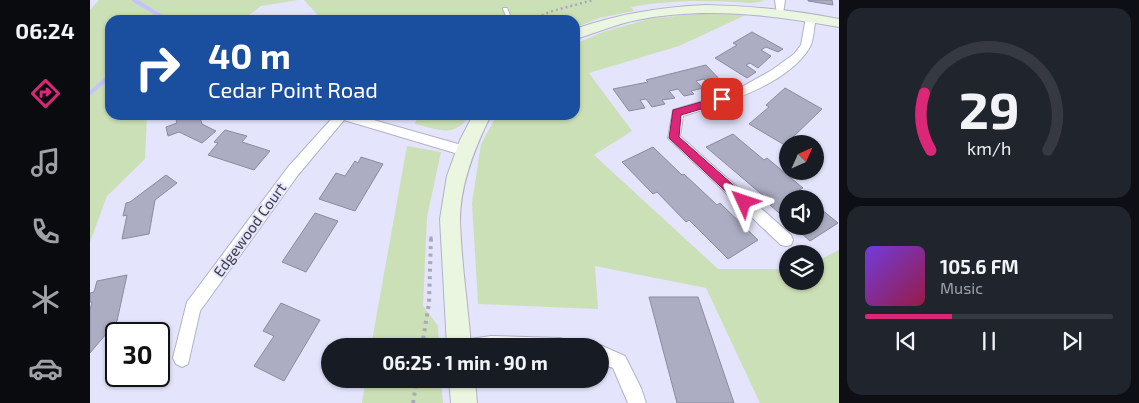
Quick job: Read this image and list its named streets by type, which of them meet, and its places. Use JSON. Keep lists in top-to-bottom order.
{
  "streets": {
    "street": ["Edgewood Court"]
  },
  "north": "top right",
  "page": {
    "tabs": "06:24",
    "turn": ["40 m", "Cedar Point Road"],
    "song": ["105.6 FM", "Music"],
    "limit": "30",
    "trip": "06:25 · 1 min · 90 m",
    "gauge": ["29", "km/h"]
  }
}
